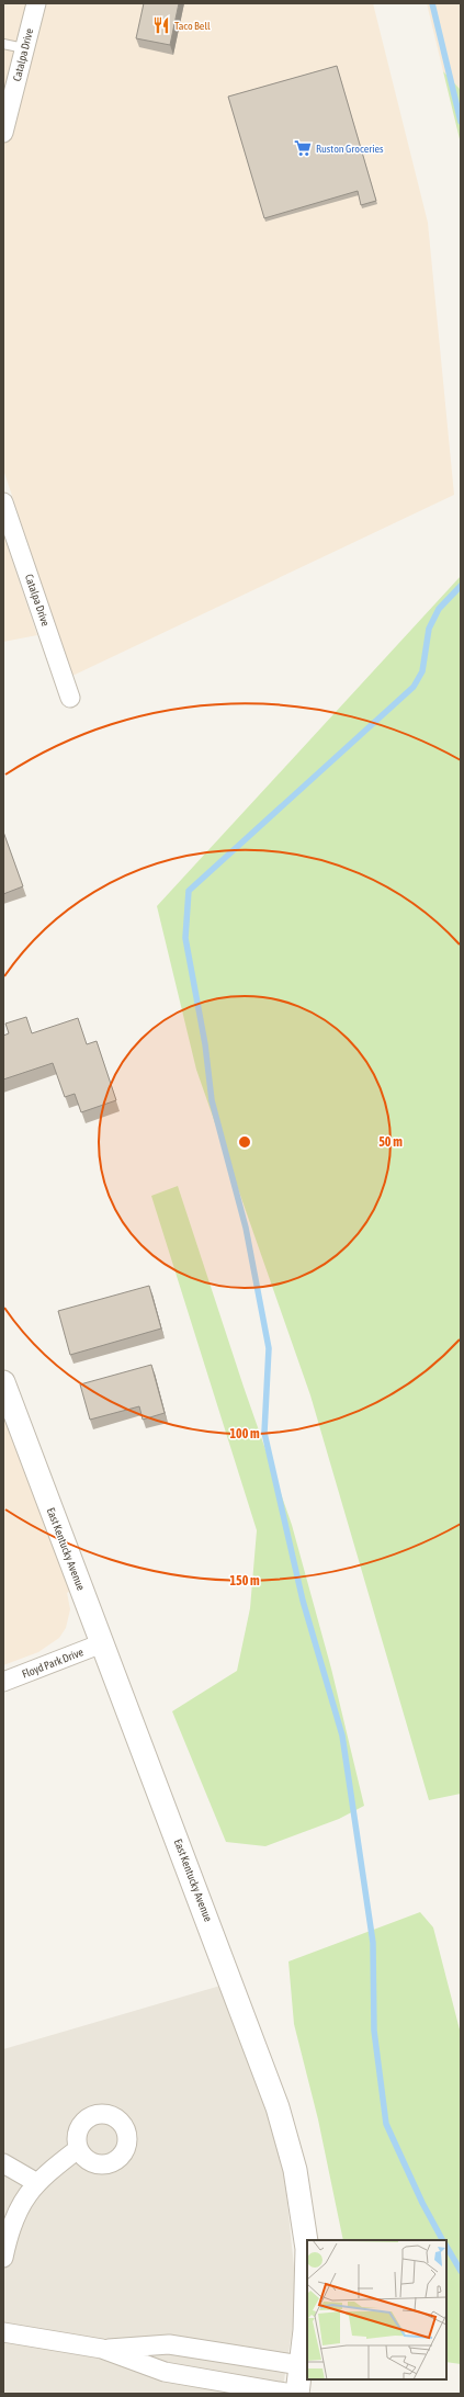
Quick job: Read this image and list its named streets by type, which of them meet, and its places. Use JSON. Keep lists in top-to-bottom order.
{
  "streets": {
    "street": ["Catalpa Drive", "East Kentucky Avenue", "Floyd Park Drive"]
  },
  "crossings": [
    ["East Kentucky Avenue", "Floyd Park Drive"]
  ],
  "places": {
    "restaurant": ["Taco Bell"],
    "supermarket": ["Ruston Groceries"]
  },
  "rings": ["50 m", "100 m", "150 m"]
}
